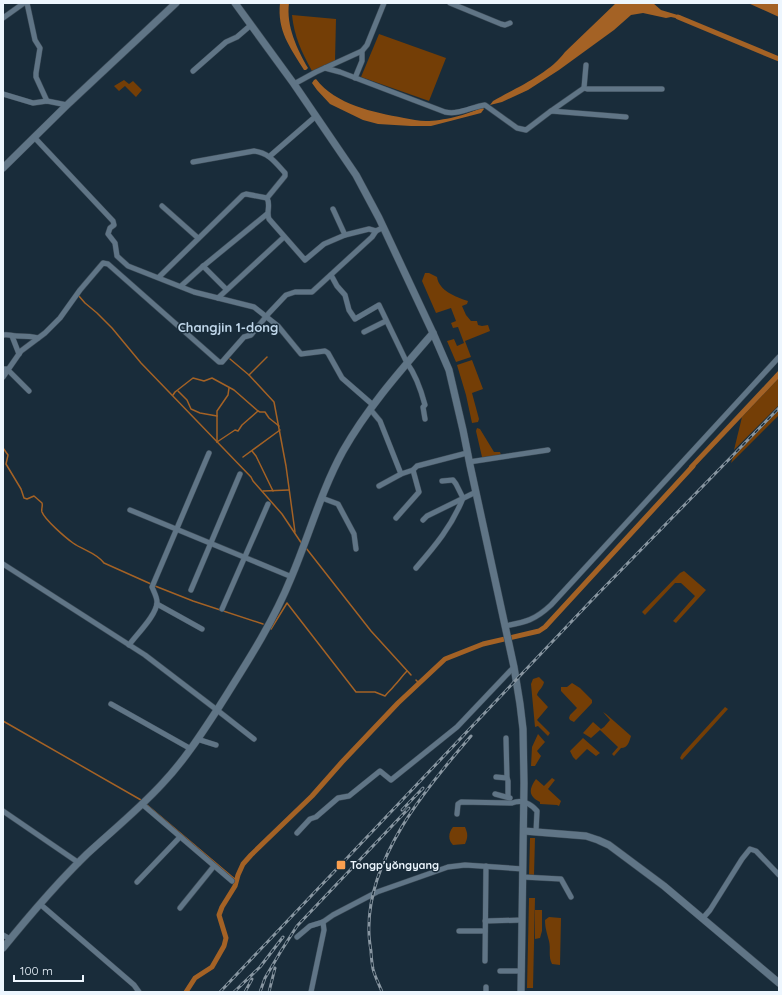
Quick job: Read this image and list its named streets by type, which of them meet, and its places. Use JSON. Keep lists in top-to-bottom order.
{
  "districts": ["Changjin 1-dong"],
  "places": {
    "transit": ["Tongp'yŏngyang"]
  },
  "scale_bar": "100 m"
}
